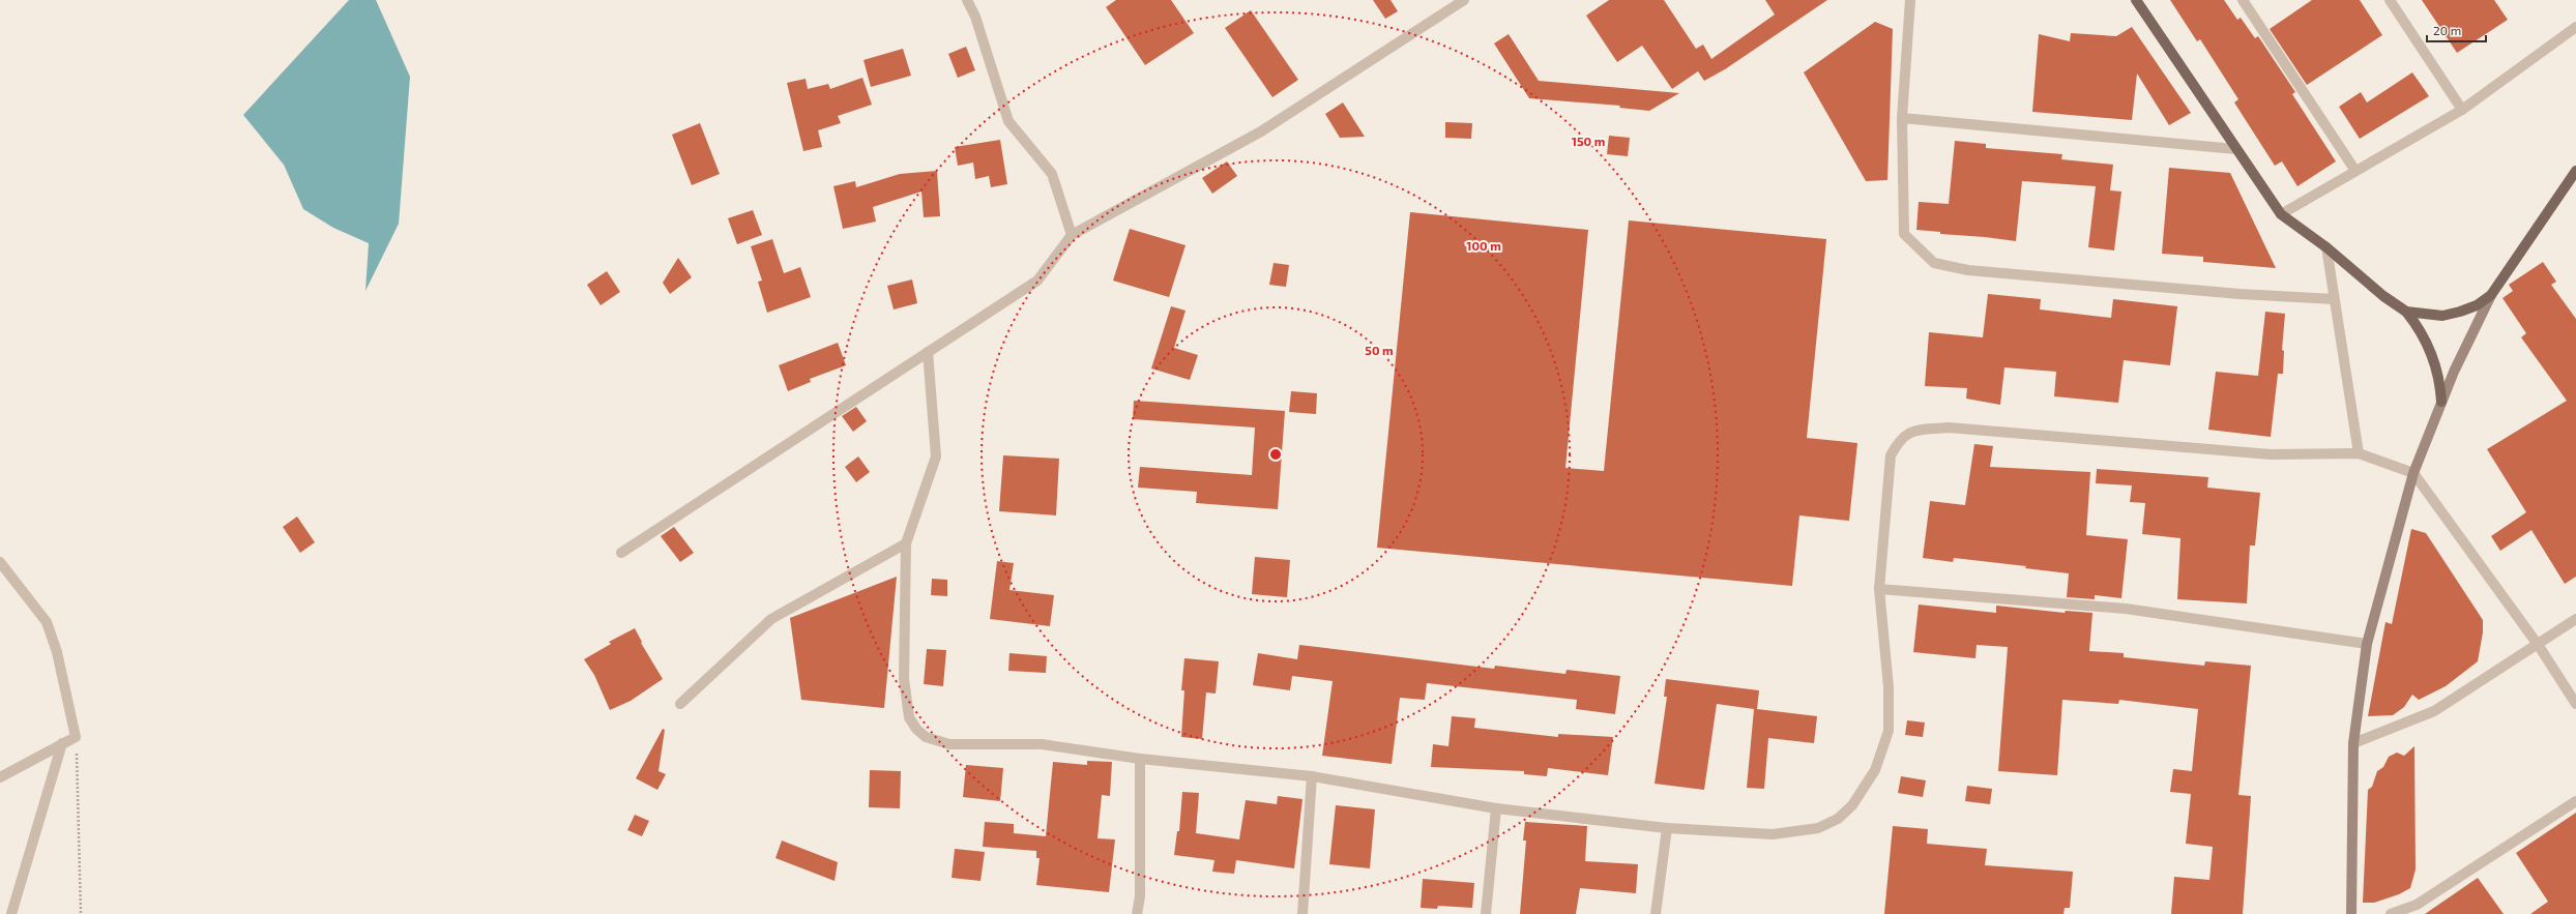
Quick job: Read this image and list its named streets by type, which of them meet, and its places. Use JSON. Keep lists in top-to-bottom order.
{
  "scale_bar": "20 m",
  "rings": ["150 m", "100 m", "50 m"]
}
